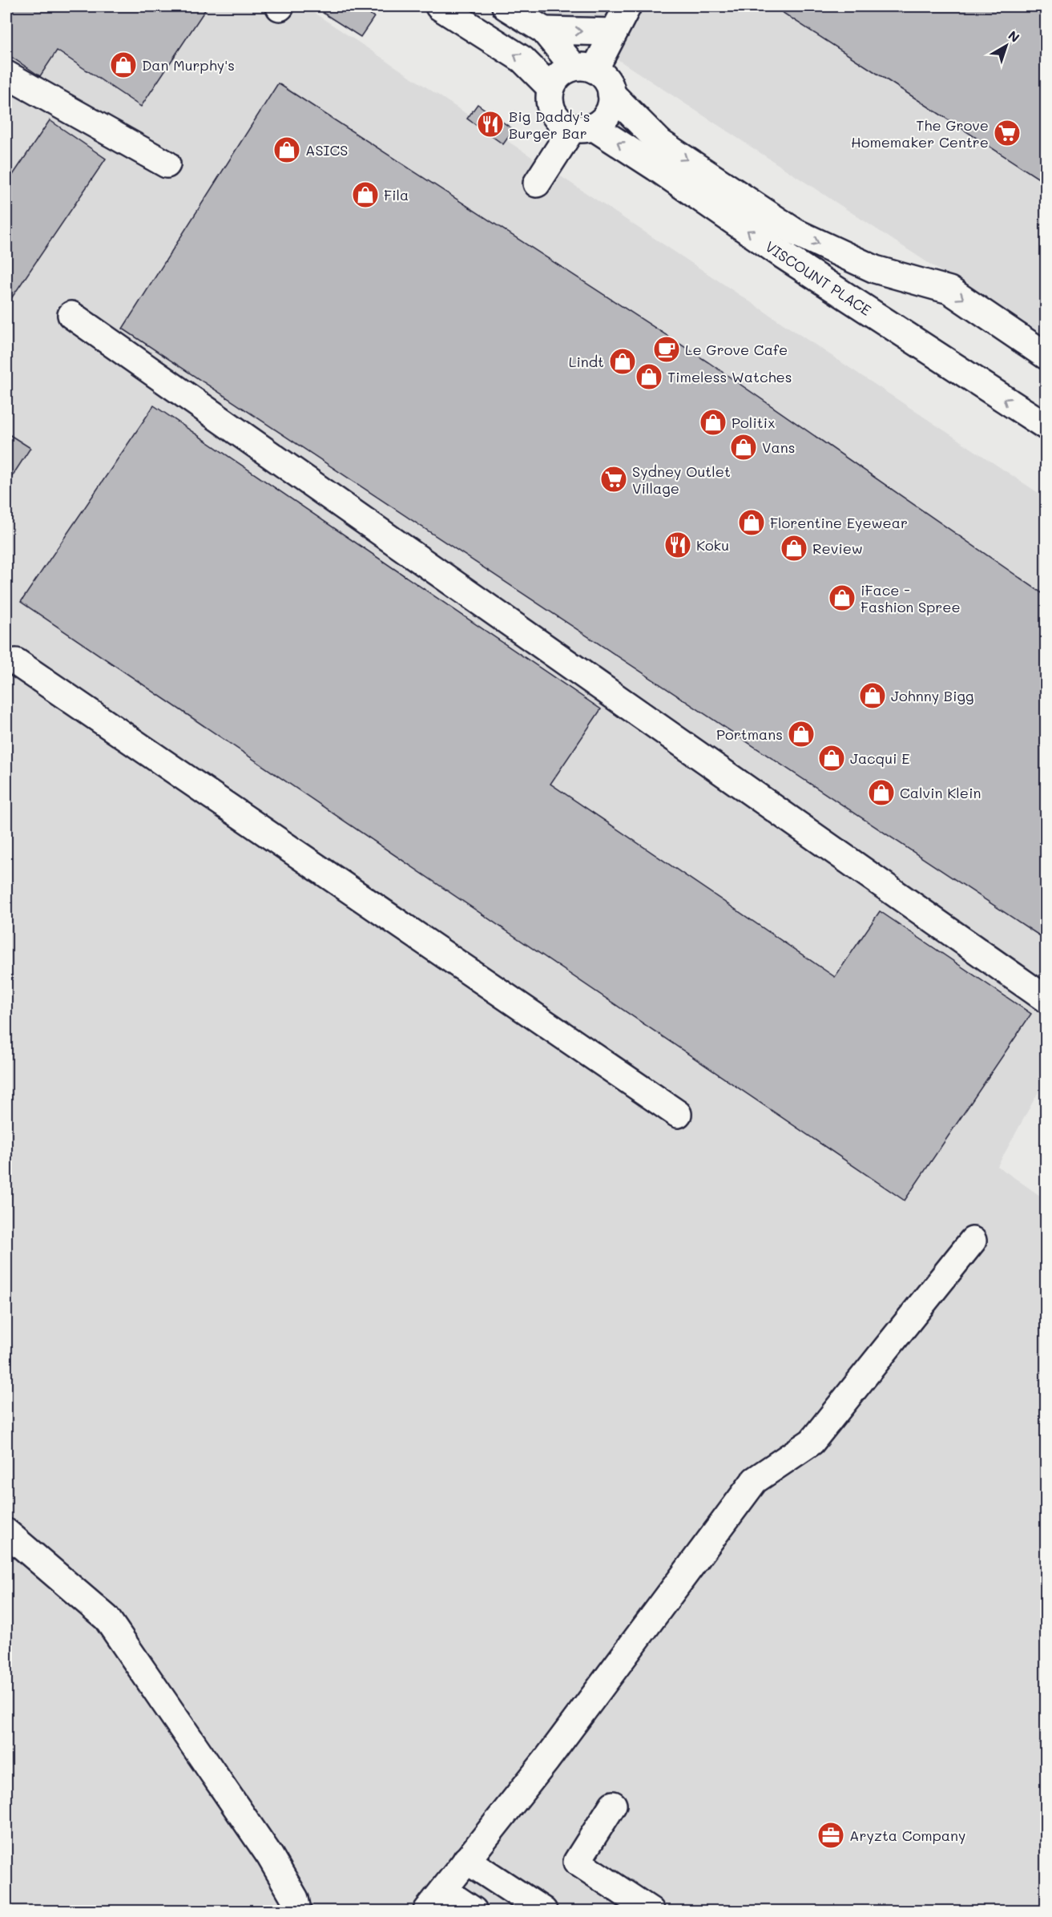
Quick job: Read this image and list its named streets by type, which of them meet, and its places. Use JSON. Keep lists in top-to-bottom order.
{
  "streets": {
    "street": ["VISCOUNT PLACE"]
  },
  "places": {
    "shop": [
      "Dan Murphy's",
      "ASICS",
      "Fila",
      "Lindt",
      "Timeless Watches",
      "Politix",
      "Vans",
      "Florentine Eyewear",
      "Review",
      "iFace - Fashion Spree",
      "Johnny Bigg",
      "Portmans",
      "Jacqui E",
      "Calvin Klein"
    ],
    "restaurant": ["Big Daddy's Burger Bar", "Koku"],
    "supermarket": ["The Grove Homemaker Centre", "Sydney Outlet Village"],
    "cafe": ["Le Grove Cafe"],
    "office": ["Aryzta Company"]
  },
  "north": "top right"
}
